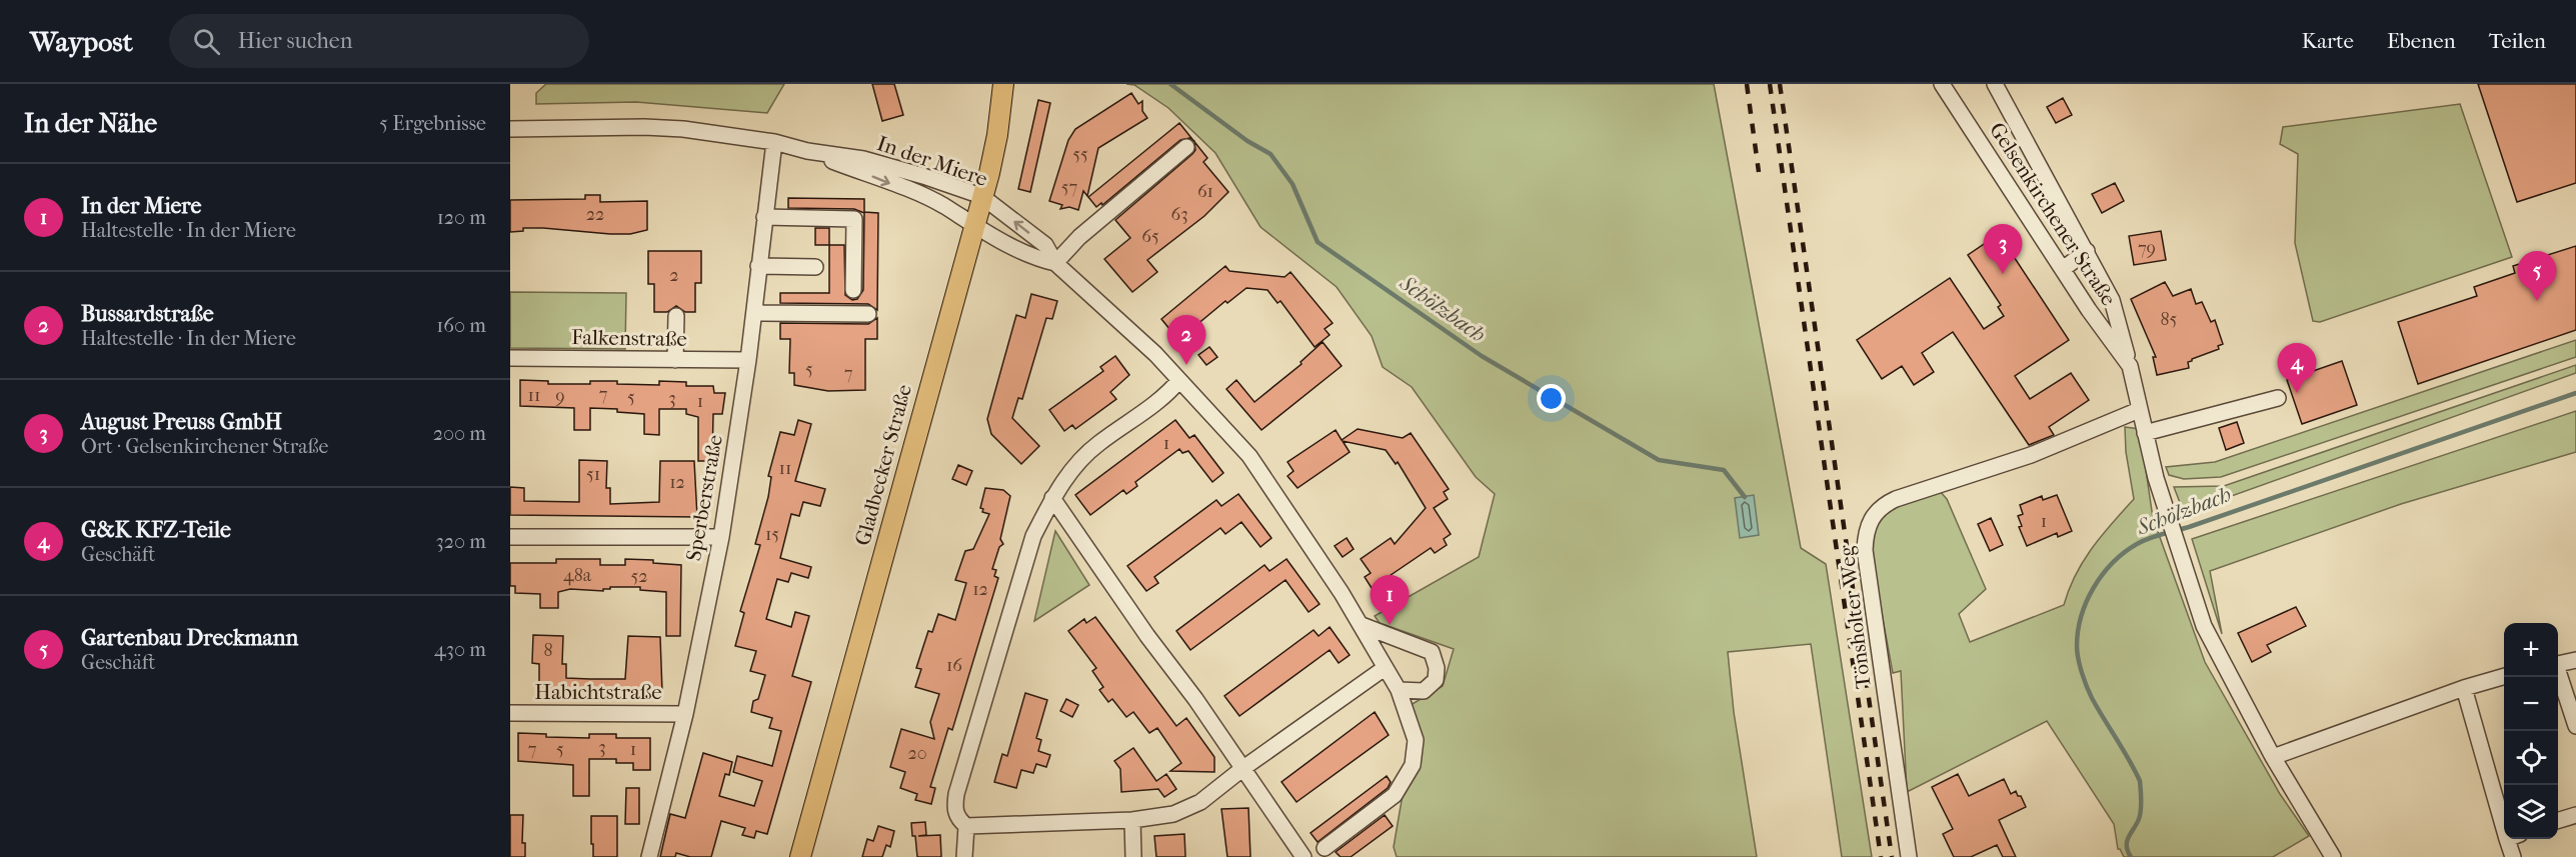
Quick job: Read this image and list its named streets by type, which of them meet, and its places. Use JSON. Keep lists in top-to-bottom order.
{
  "streets": {
    "main road": ["Gladbecker Straße"],
    "street": [
      "In der Miere",
      "Gelsenkirchener Straße",
      "Falkenstraße",
      "Sperberstraße",
      "Tönsholter Weg",
      "Habichtstraße"
    ]
  },
  "crossings": [
    ["In der Miere", "Gladbecker Straße"],
    ["In der Miere", "Sperberstraße"],
    ["Gelsenkirchener Straße", "Tönsholter Weg"],
    ["Falkenstraße", "Sperberstraße"],
    ["Sperberstraße", "Habichtstraße"]
  ],
  "water": ["Schölzbach"],
  "house_numbers": [
    "55",
    "57",
    "61",
    "22",
    "63",
    "65",
    "79",
    "2",
    "85",
    "5",
    "7",
    "7",
    "11",
    "9",
    "5",
    "3",
    "1",
    "1",
    "11",
    "51",
    "12",
    "1",
    "15",
    "48a",
    "52",
    "12",
    "8",
    "16",
    "3",
    "7",
    "5",
    "1",
    "20"
  ],
  "page": {
    "header": "Waypost",
    "search": "Hier suchen",
    "nav": ["Karte", "Ebenen", "Teilen"],
    "heading": ["In der Nähe", "5 Ergebnisse"],
    "list": [
      {
        "mark": "1",
        "name": "In der Miere",
        "note": "Haltestelle · In der Miere",
        "value": "120 m"
      },
      {
        "mark": "2",
        "name": "Bussardstraße",
        "note": "Haltestelle · In der Miere",
        "value": "160 m"
      },
      {
        "mark": "3",
        "name": "August Preuss GmbH",
        "note": "Ort · Gelsenkirchener Straße",
        "value": "200 m"
      },
      {
        "mark": "4",
        "name": "G&K KFZ-Teile",
        "note": "Geschäft",
        "value": "320 m"
      },
      {
        "mark": "5",
        "name": "Gartenbau Dreckmann",
        "note": "Geschäft",
        "value": "430 m"
      }
    ],
    "pins": [
      "3",
      "5",
      "2",
      "4",
      "1"
    ],
    "map_buttons": ["+", "−"]
  }
}
